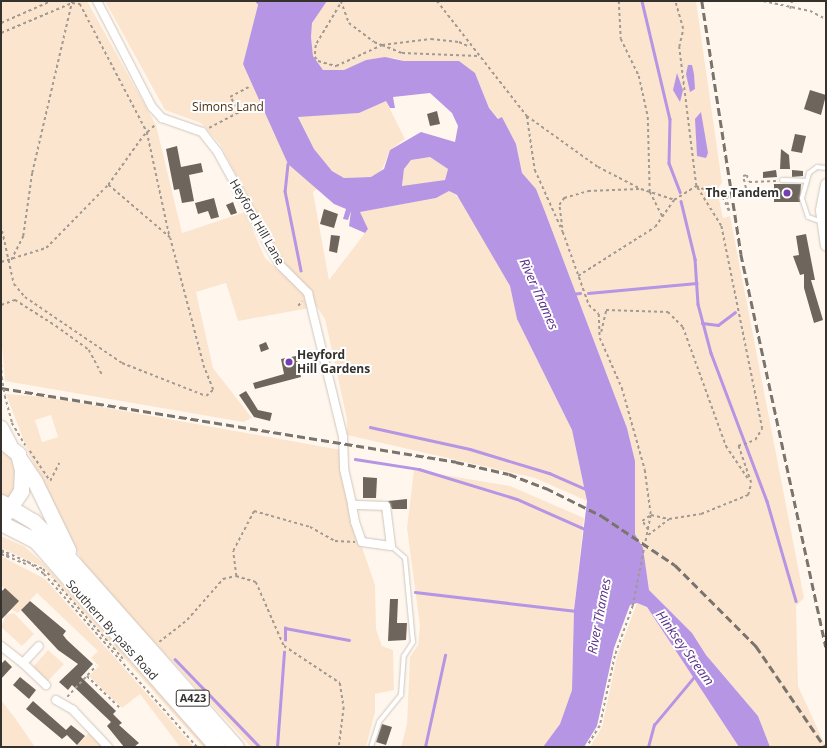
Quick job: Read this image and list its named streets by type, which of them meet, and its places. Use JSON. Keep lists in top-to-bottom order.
{
  "streets": {
    "highway": ["Southern By-pass Road", "A423"],
    "street": ["Heyford Hill Lane"]
  },
  "water": ["River Thames", "Hinksey Stream"],
  "parks": ["Simons Land"],
  "places": ["The Tandem", "Heyford Hill Gardens"]
}
